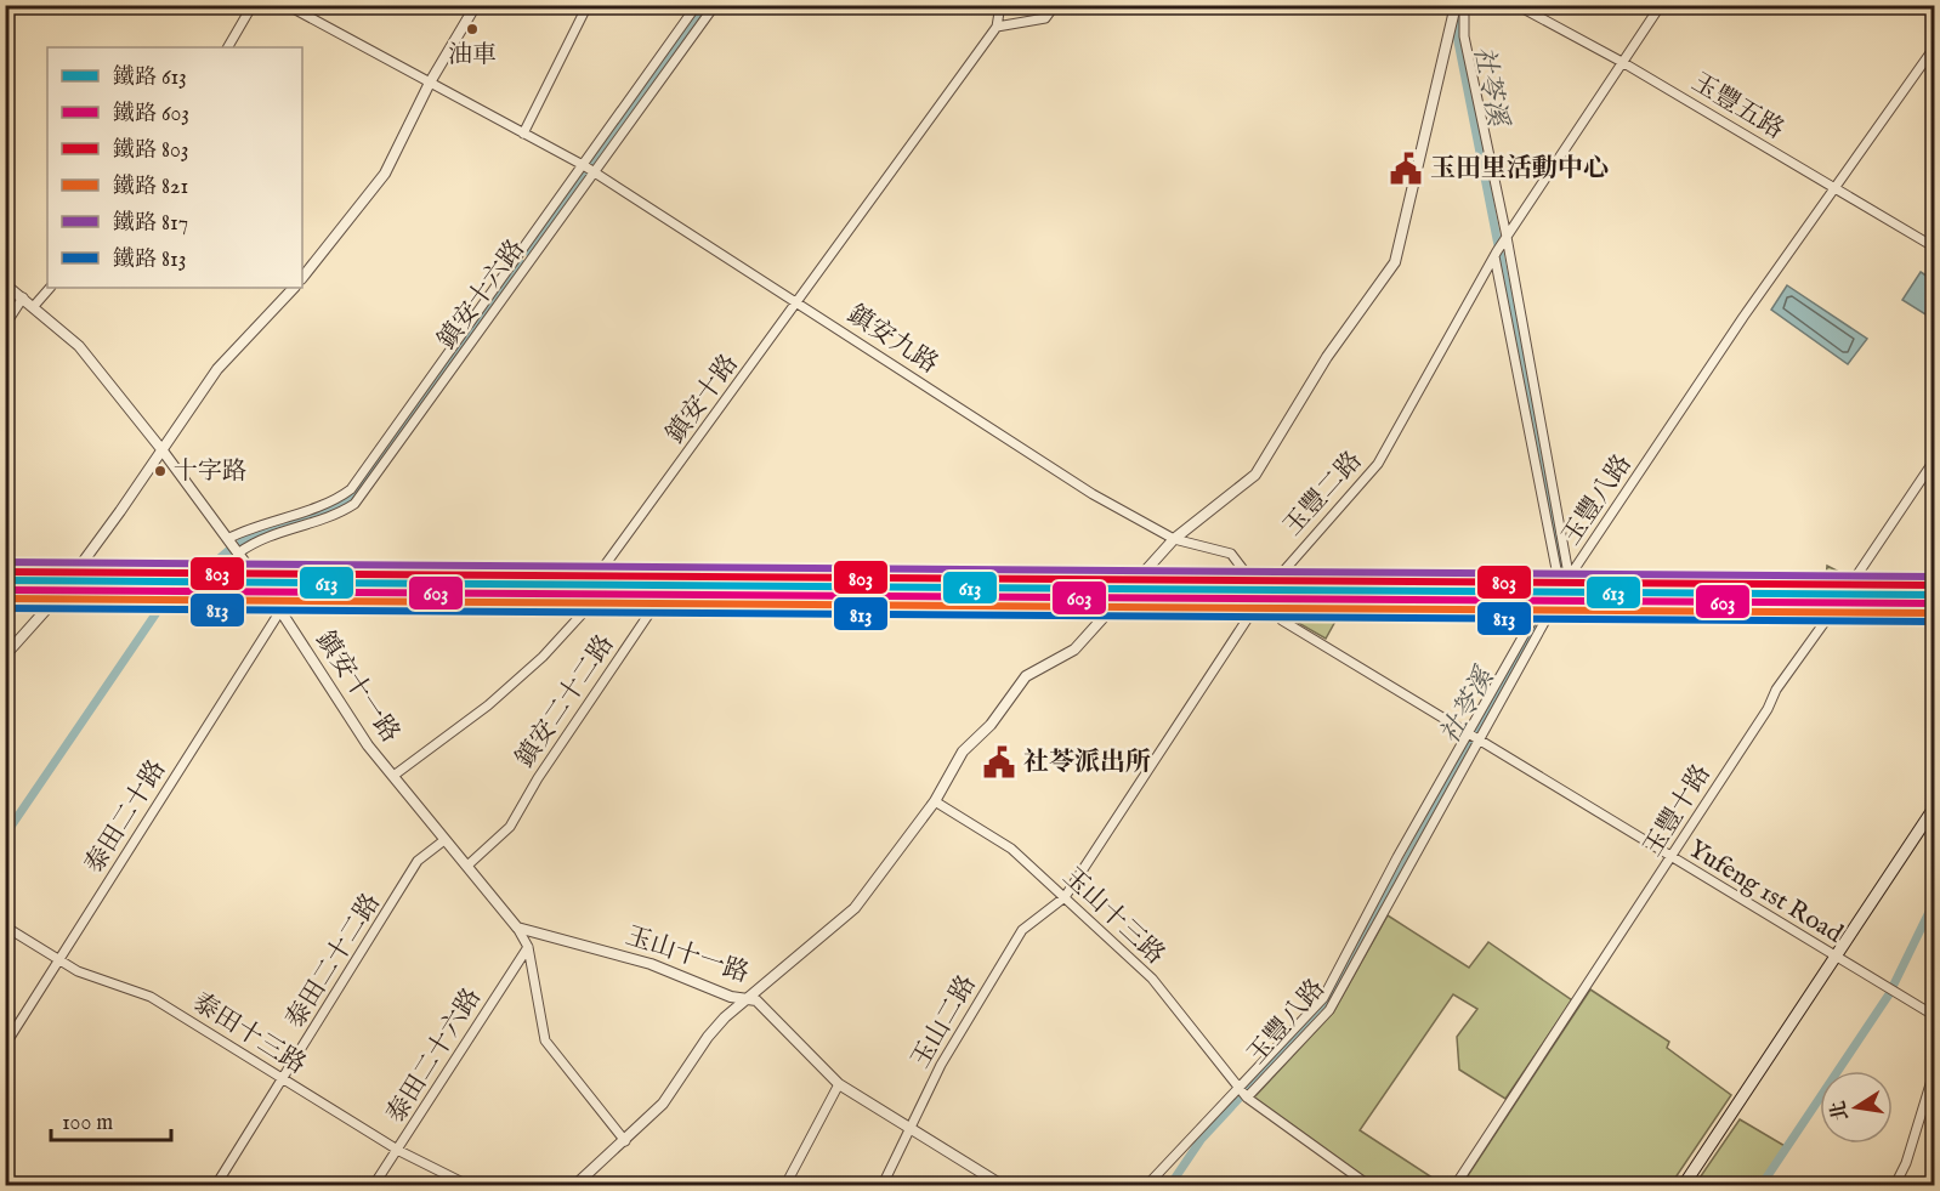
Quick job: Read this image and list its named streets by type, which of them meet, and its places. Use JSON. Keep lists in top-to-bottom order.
{
  "streets": {
    "street": [
      "玉豐五路",
      "鎮安十六路",
      "鎮安九路",
      "鎮安十路",
      "玉豐二路",
      "玉豐八路",
      "鎮安十一路",
      "鎮安二十二路",
      "玉豐十路",
      "泰田二十路",
      "Yufeng 1st Road",
      "玉山十三路",
      "玉山十一路",
      "泰田二十二路",
      "玉山二路",
      "泰田十三路",
      "泰田二十六路"
    ]
  },
  "crossings": [
    ["玉豐五路", "玉豐二路"],
    ["玉豐五路", "玉豐八路"],
    ["鎮安十六路", "鎮安九路"],
    ["鎮安十六路", "鎮安十一路"],
    ["鎮安九路", "鎮安十路"],
    ["鎮安九路", "玉豐二路"],
    ["鎮安九路", "Yufeng 1st Road"],
    ["鎮安十路", "鎮安十一路"],
    ["鎮安十路", "鎮安二十二路"],
    ["玉豐二路", "Yufeng 1st Road"],
    ["玉豐二路", "玉山十三路"],
    ["玉豐二路", "玉山二路"],
    ["玉豐八路", "Yufeng 1st Road"],
    ["玉豐八路", "玉山十三路"],
    ["鎮安十一路", "鎮安二十二路"],
    ["鎮安十一路", "泰田二十路"],
    ["鎮安十一路", "玉山十一路"],
    ["鎮安十一路", "泰田二十二路"],
    ["鎮安十一路", "泰田二十六路"],
    ["玉豐十路", "Yufeng 1st Road"],
    ["泰田二十路", "泰田十三路"],
    ["玉山十三路", "玉山二路"],
    ["玉山十一路", "玉山二路"],
    ["泰田二十二路", "泰田十三路"],
    ["泰田十三路", "泰田二十六路"]
  ],
  "water": ["社苓溪"],
  "places": {
    "other": ["油車", "十字路"],
    "public building": ["玉田里活動中心", "社苓派出所"]
  },
  "lines": [
    "rail line 817",
    "rail line 803",
    "rail line 613",
    "rail line 603",
    "rail line 821",
    "rail line 813"
  ],
  "legend": [
    "鐵路 613",
    "鐵路 603",
    "鐵路 803",
    "鐵路 821",
    "鐵路 817",
    "鐵路 813"
  ],
  "scale_bar": "100 m",
  "north": "left"
}
